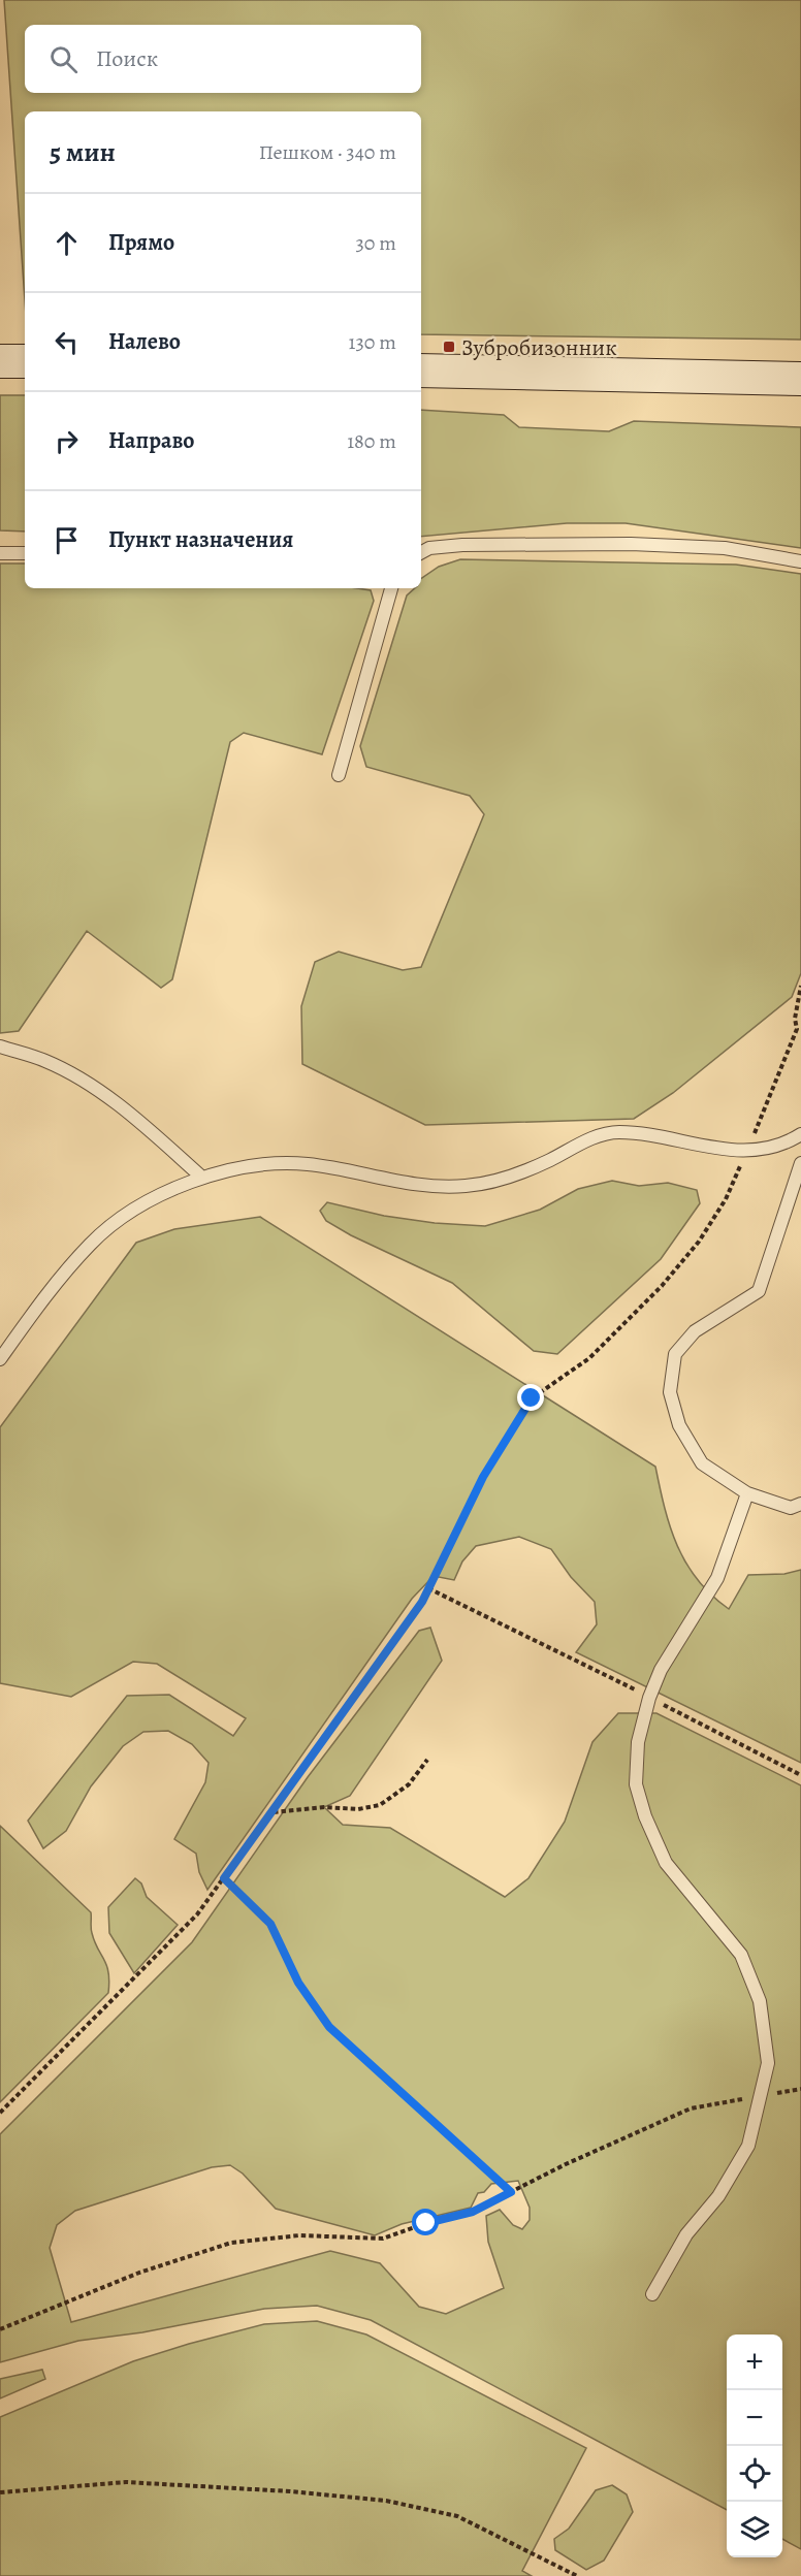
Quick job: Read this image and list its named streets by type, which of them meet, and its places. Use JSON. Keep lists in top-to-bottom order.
{
  "places": {
    "transit": ["Зубробизонник"]
  },
  "page": {
    "search": "Поиск",
    "heading": ["5 мин", "Пешком · 340 m"],
    "list": [
      ["Прямо", "30 m"],
      ["Налево", "130 m"],
      ["Направо", "180 m"],
      "Пункт назначения"
    ],
    "map_buttons": ["+", "−"]
  }
}
